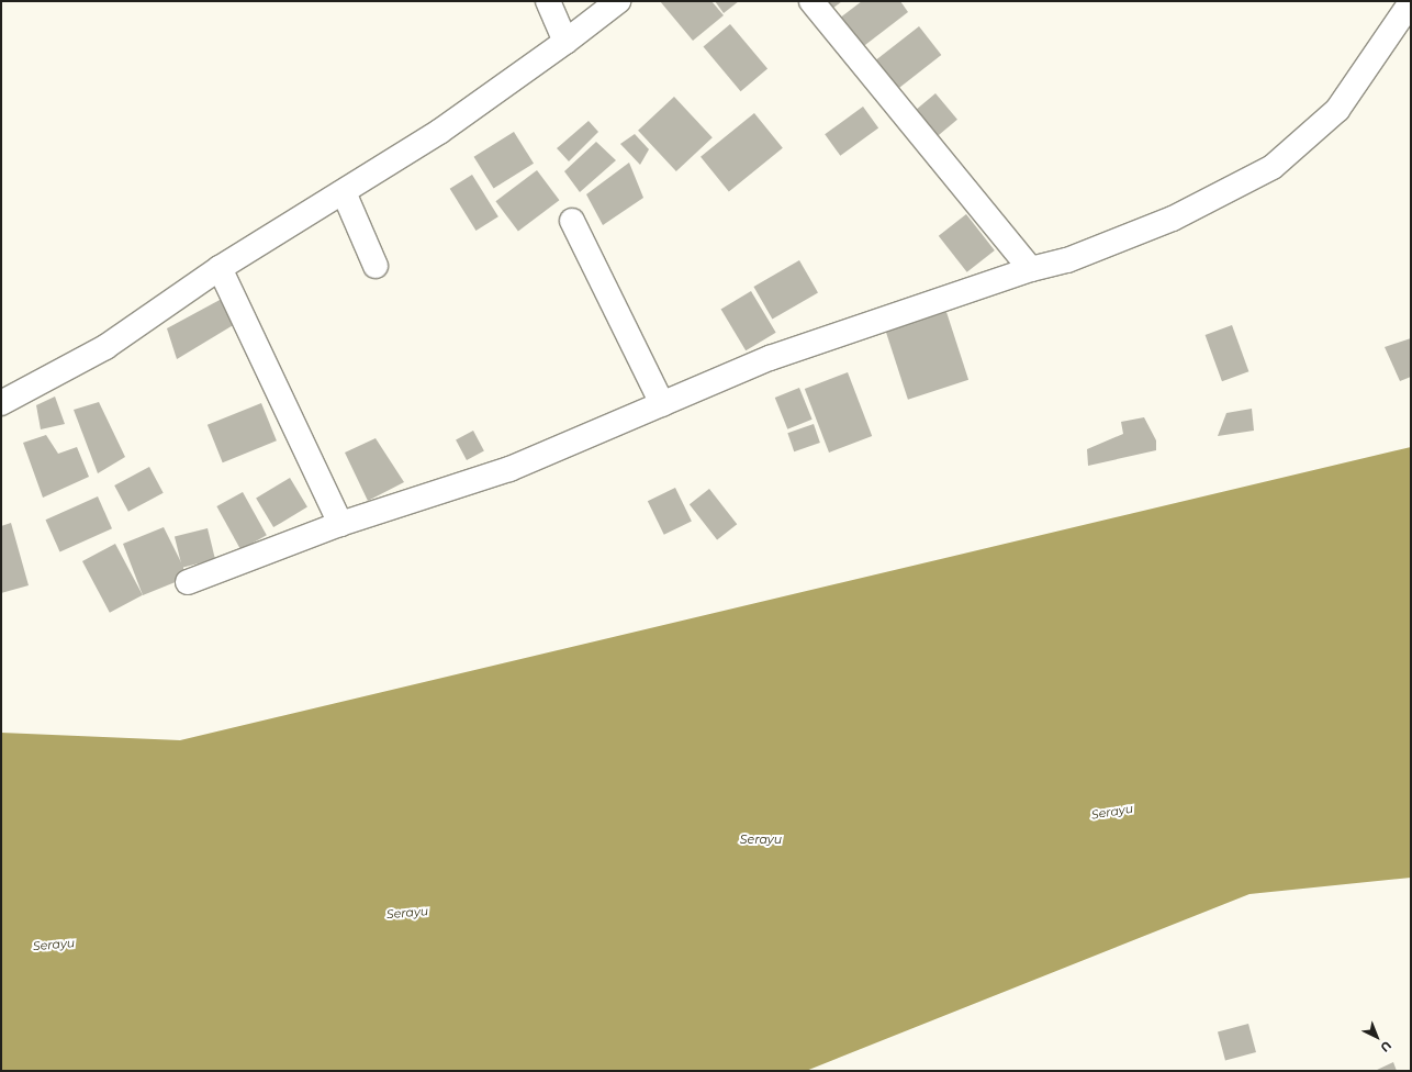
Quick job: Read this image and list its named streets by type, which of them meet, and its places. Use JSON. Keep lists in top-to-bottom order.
{
  "water": ["Serayu"],
  "north": "bottom right"
}
